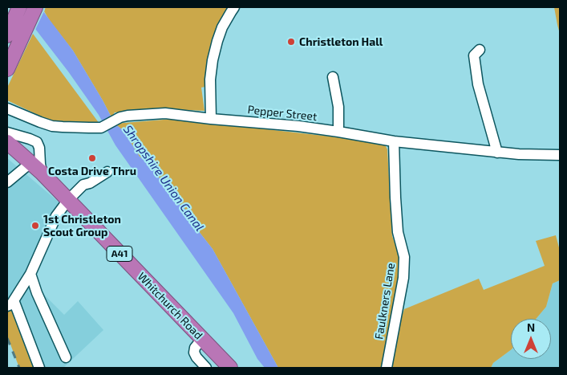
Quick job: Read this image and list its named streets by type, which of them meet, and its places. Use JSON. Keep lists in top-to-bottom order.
{
  "streets": {
    "highway": ["A41", "Whitchurch Road"],
    "street": ["Pepper Street", "Faulkners Lane"]
  },
  "crossings": [
    ["Pepper Street", "Faulkners Lane"]
  ],
  "water": ["Shropshire Union Canal"],
  "places": ["Christleton Hall", "Costa Drive Thru", "1st Christleton Scout Group"],
  "north": "top"
}
